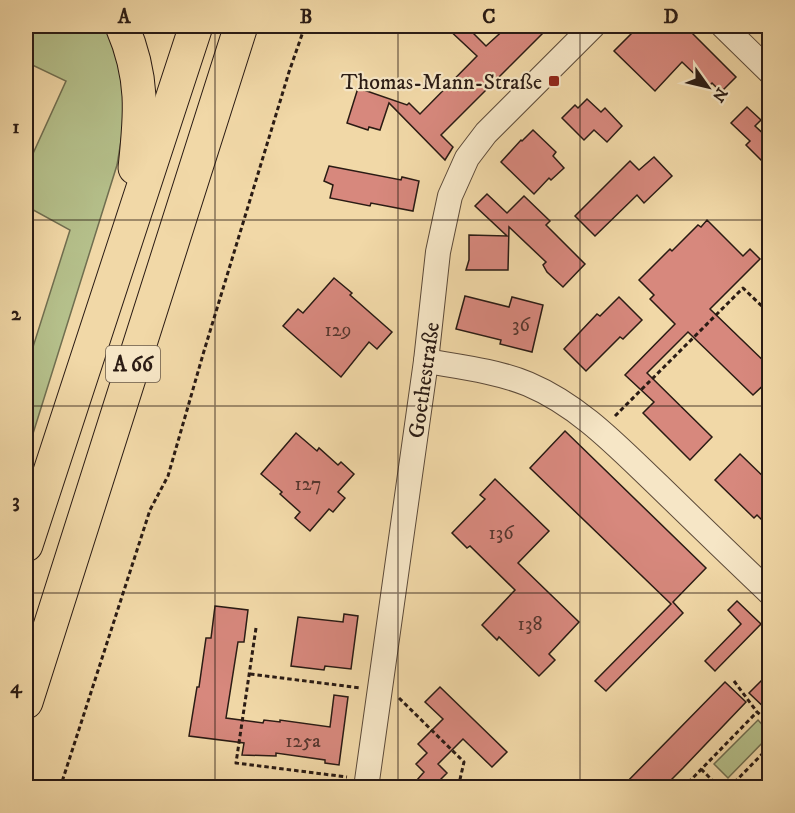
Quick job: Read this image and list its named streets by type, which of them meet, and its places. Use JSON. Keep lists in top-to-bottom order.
{
  "streets": {
    "highway": ["A 66"],
    "street": ["Goethestraße"]
  },
  "places": {
    "transit": ["Thomas-Mann-Straße"]
  },
  "house_numbers": [
    "36",
    "129",
    "127",
    "136",
    "138",
    "125a"
  ],
  "north": "bottom right",
  "grid": {
    "columns": [
      "A",
      "B",
      "C",
      "D"
    ],
    "rows": [
      "1",
      "2",
      "3",
      "4"
    ]
  }
}
